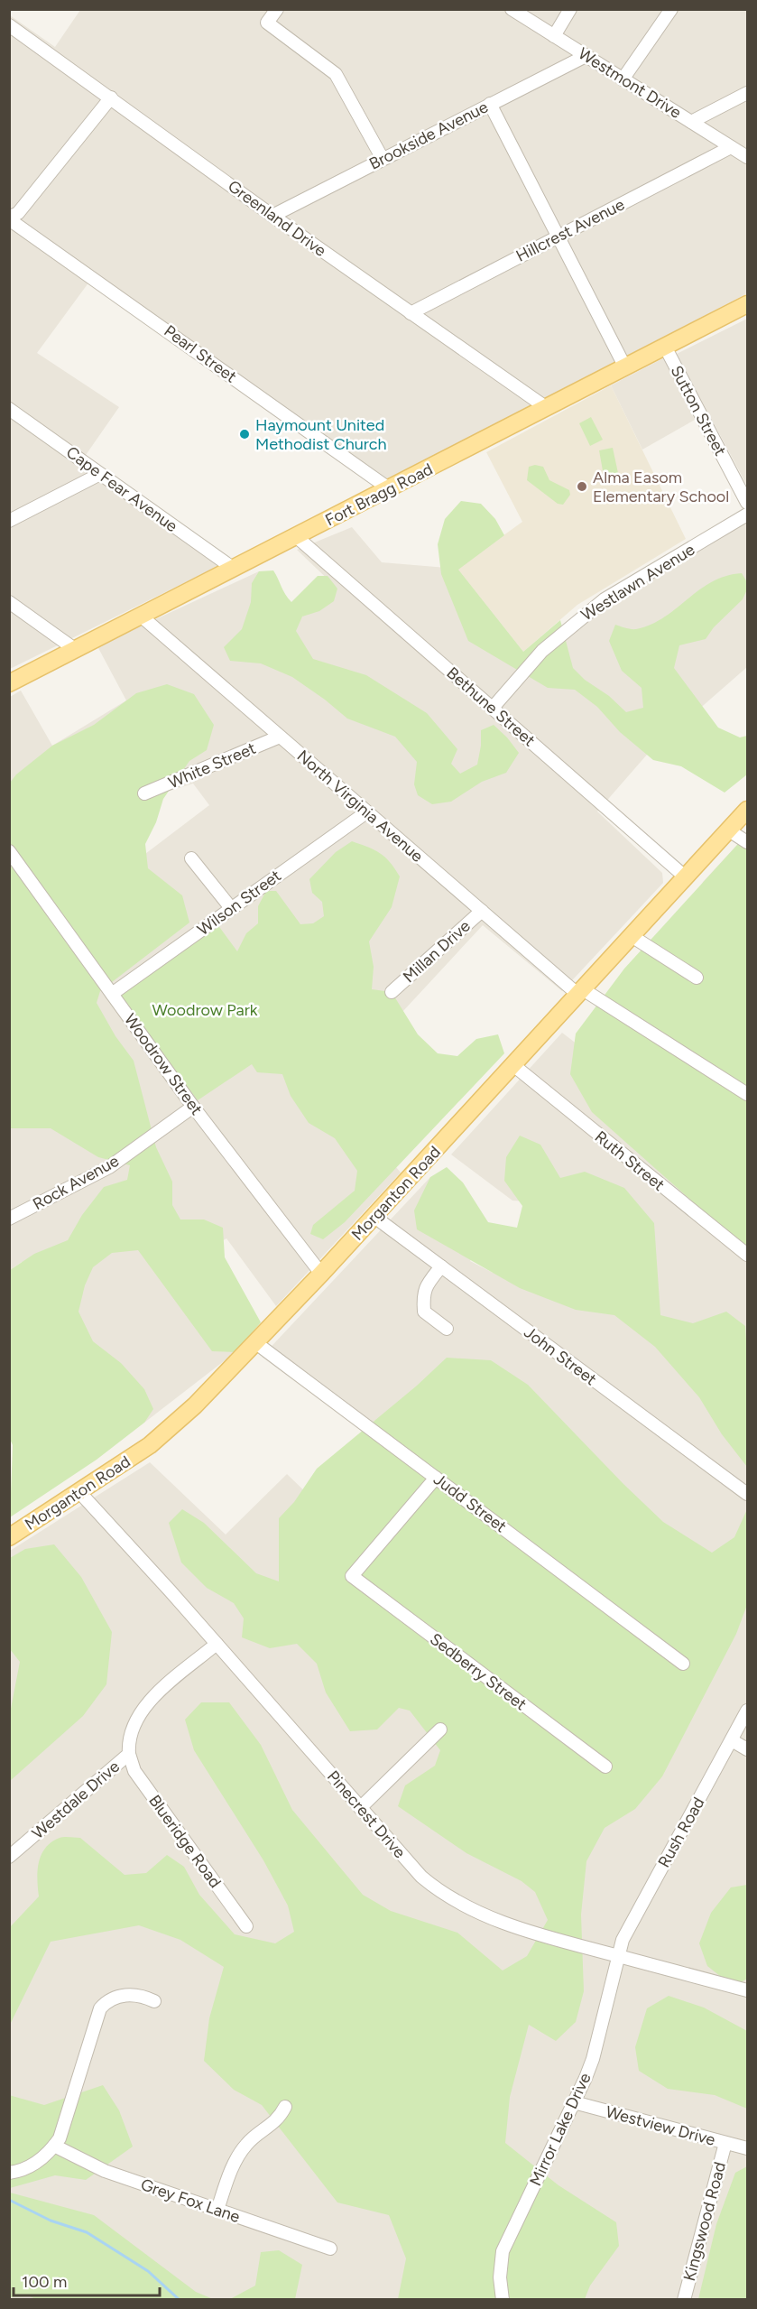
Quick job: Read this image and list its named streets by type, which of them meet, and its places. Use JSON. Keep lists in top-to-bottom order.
{
  "streets": {
    "main road": ["Fort Bragg Road", "Morganton Road"],
    "street": [
      "Westmont Drive",
      "Brookside Avenue",
      "Greenland Drive",
      "Hillcrest Avenue",
      "Pearl Street",
      "Sutton Street",
      "Cape Fear Avenue",
      "Westlawn Avenue",
      "Bethune Street",
      "White Street",
      "North Virginia Avenue",
      "Wilson Street",
      "Millan Drive",
      "Woodrow Street",
      "Ruth Street",
      "Rock Avenue",
      "John Street",
      "Judd Street",
      "Sedberry Street",
      "Westdale Drive",
      "Pinecrest Drive",
      "Rush Road",
      "Blueridge Road",
      "Westview Drive",
      "Mirror Lake Drive",
      "Grey Fox Lane",
      "Kingswood Road"
    ]
  },
  "crossings": [
    ["Westmont Drive", "Brookside Avenue"],
    ["Westmont Drive", "Hillcrest Avenue"],
    ["Brookside Avenue", "Greenland Drive"],
    ["Greenland Drive", "Hillcrest Avenue"],
    ["Greenland Drive", "Fort Bragg Road"],
    ["Pearl Street", "Fort Bragg Road"],
    ["Sutton Street", "Fort Bragg Road"],
    ["Cape Fear Avenue", "Fort Bragg Road"],
    ["Fort Bragg Road", "Bethune Street"],
    ["Fort Bragg Road", "North Virginia Avenue"],
    ["Westlawn Avenue", "Bethune Street"],
    ["Bethune Street", "Morganton Road"],
    ["White Street", "North Virginia Avenue"],
    ["North Virginia Avenue", "Wilson Street"],
    ["North Virginia Avenue", "Millan Drive"],
    ["North Virginia Avenue", "Morganton Road"],
    ["Wilson Street", "Woodrow Street"],
    ["Woodrow Street", "Rock Avenue"],
    ["Woodrow Street", "Morganton Road"],
    ["Ruth Street", "Morganton Road"],
    ["Morganton Road", "John Street"],
    ["Morganton Road", "Judd Street"],
    ["Morganton Road", "Pinecrest Drive"],
    ["Judd Street", "Sedberry Street"],
    ["Westdale Drive", "Pinecrest Drive"],
    ["Westdale Drive", "Blueridge Road"],
    ["Pinecrest Drive", "Rush Road"],
    ["Pinecrest Drive", "Mirror Lake Drive"],
    ["Rush Road", "Mirror Lake Drive"],
    ["Westview Drive", "Mirror Lake Drive"],
    ["Westview Drive", "Kingswood Road"]
  ],
  "parks": ["Woodrow Park"],
  "places": ["Haymount United Methodist Church", "Alma Easom Elementary School"],
  "scale_bar": "100 m"
}
